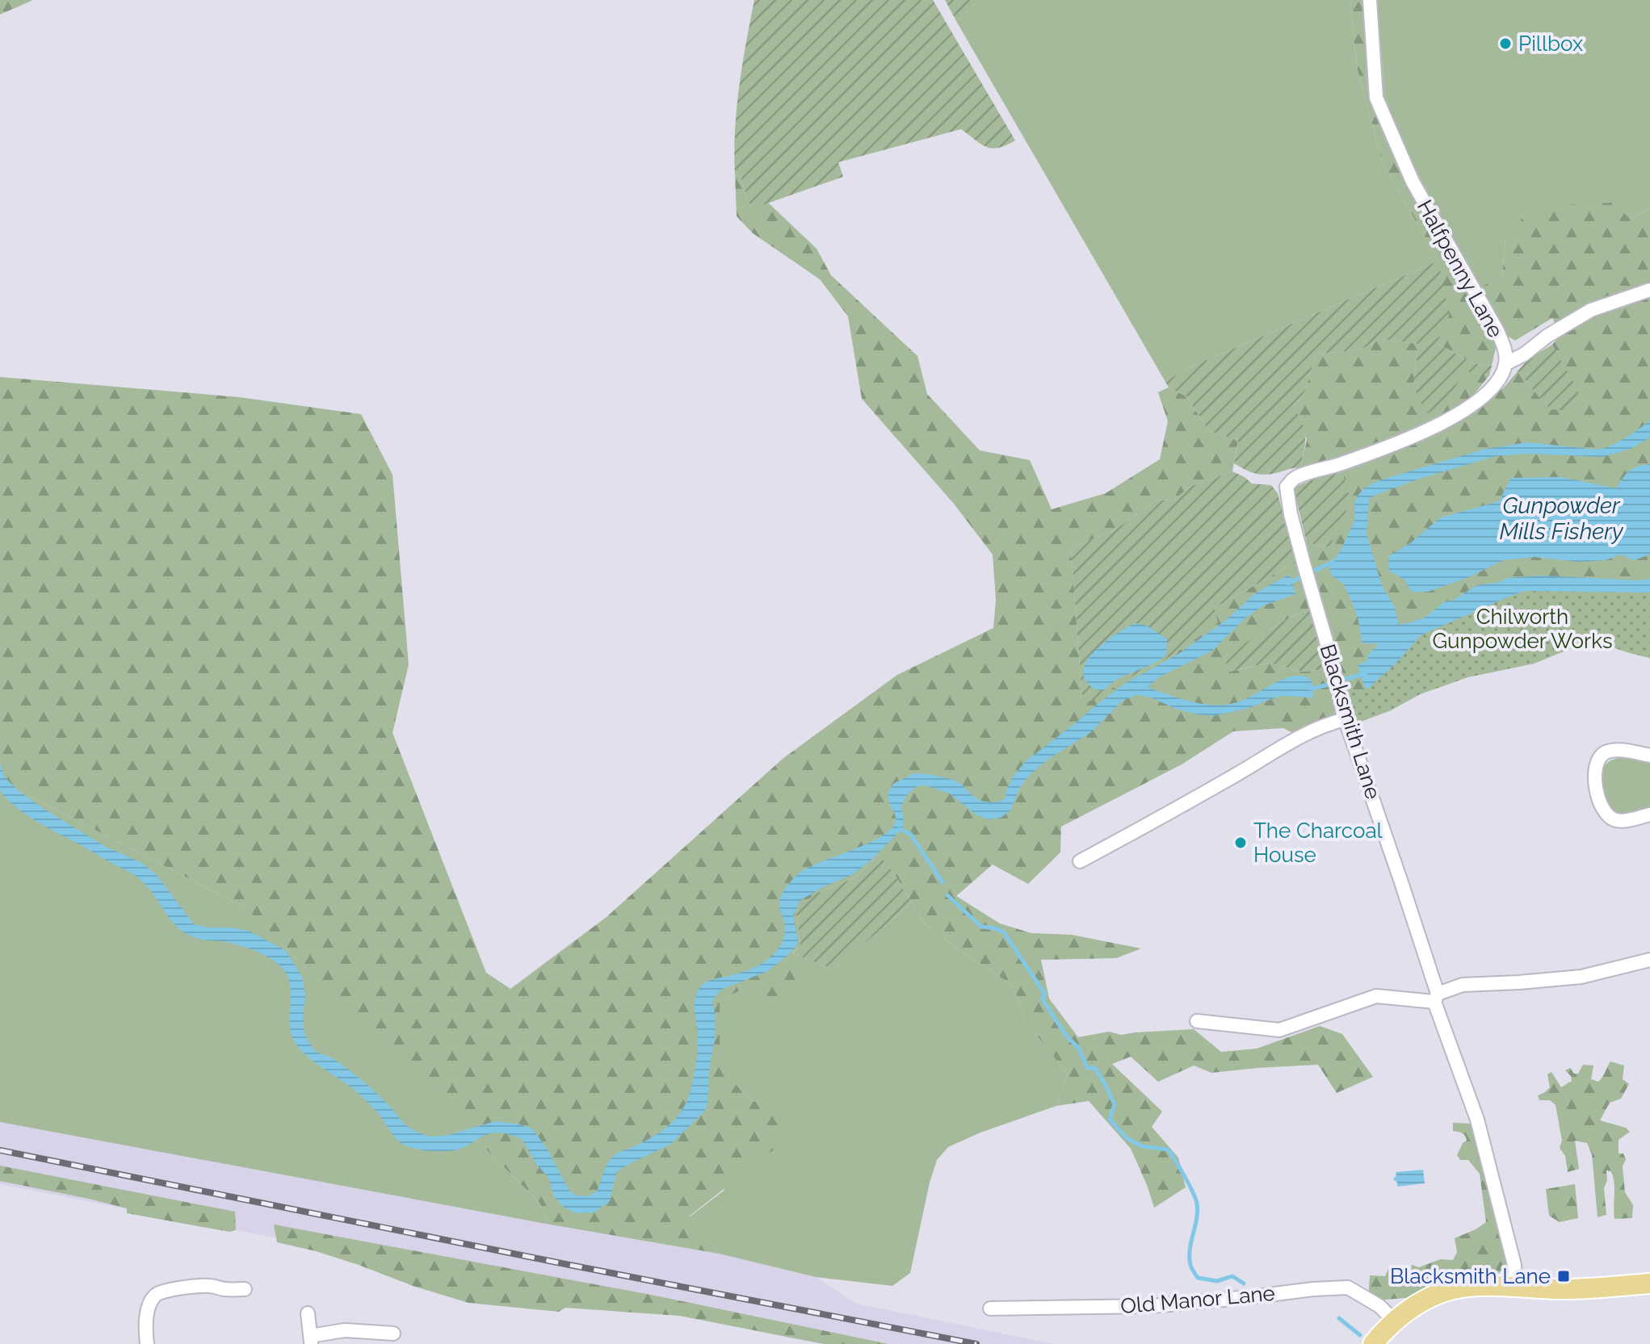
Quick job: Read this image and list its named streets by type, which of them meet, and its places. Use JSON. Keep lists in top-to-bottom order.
{
  "streets": {
    "street": ["Halfpenny Lane", "Blacksmith Lane", "Old Manor Lane"]
  },
  "crossings": [
    ["Halfpenny Lane", "Blacksmith Lane"]
  ],
  "water": ["Gunpowder Mills Fishery"],
  "parks": ["Chilworth Gunpowder Works"],
  "places": {
    "other": ["Pillbox", "The Charcoal House"],
    "transit": ["Blacksmith Lane"]
  }
}
